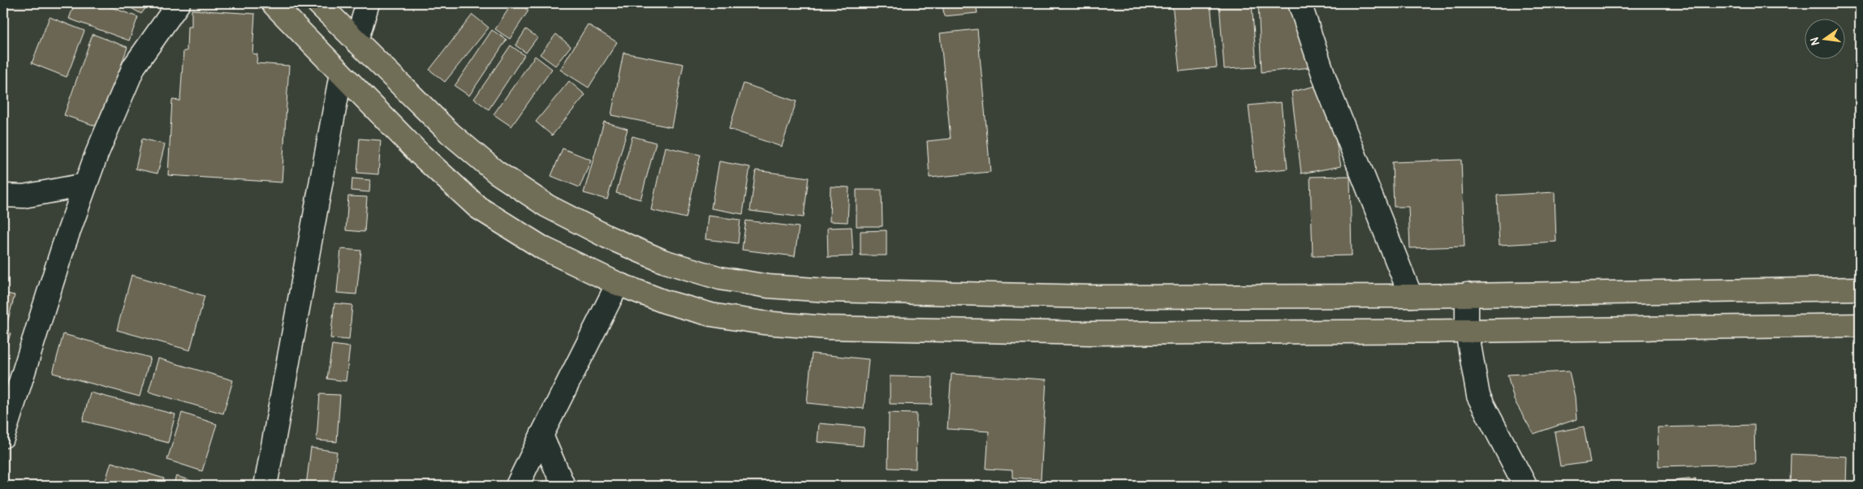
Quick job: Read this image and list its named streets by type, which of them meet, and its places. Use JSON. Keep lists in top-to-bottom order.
{
  "north": "left"
}
